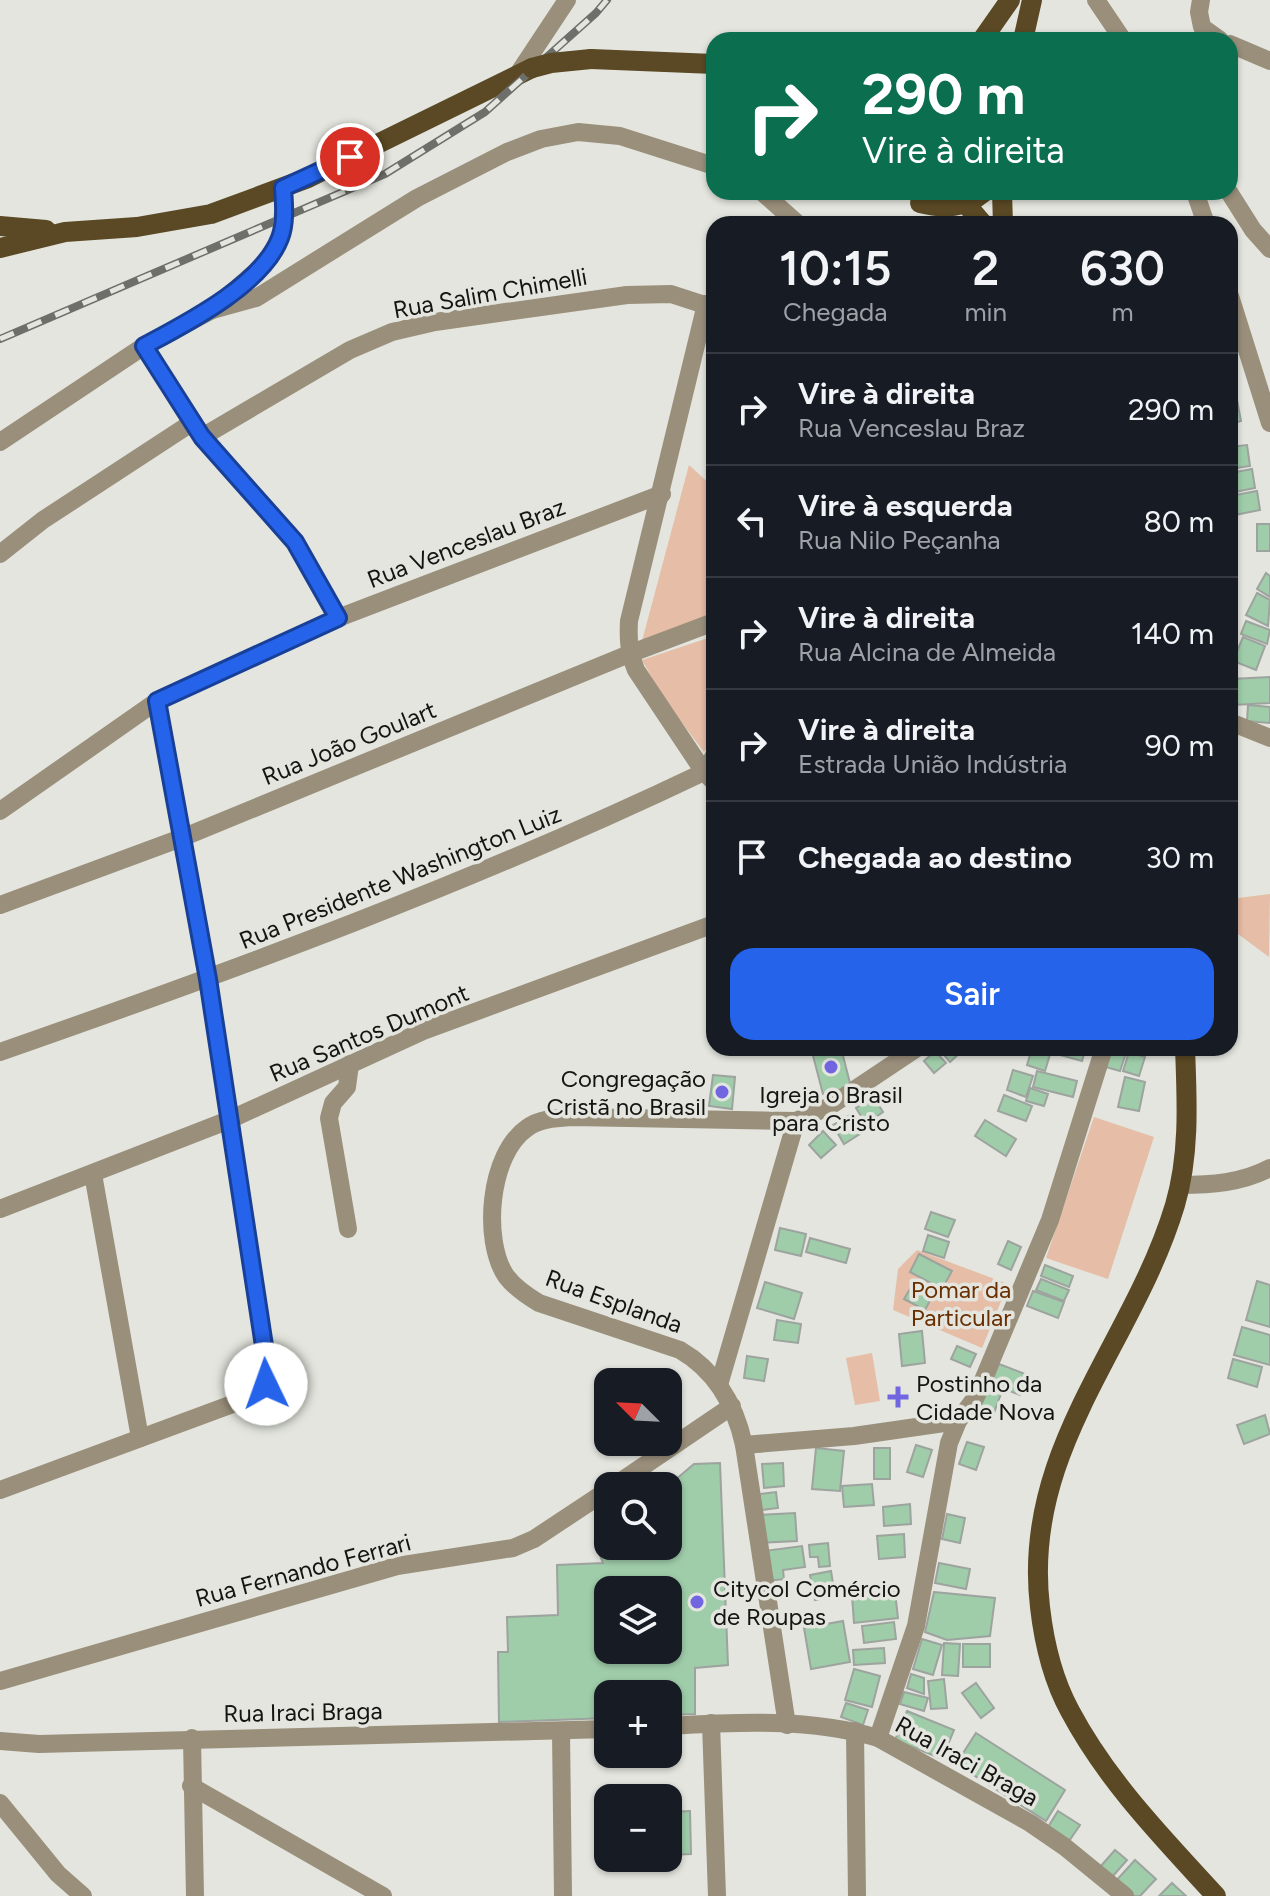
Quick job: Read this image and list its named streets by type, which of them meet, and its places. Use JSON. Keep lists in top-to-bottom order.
{
  "streets": {
    "street": [
      "Rua Salim Chimelli",
      "Rua Venceslau Braz",
      "Rua João Goulart",
      "Rua Presidente Washington Luiz",
      "Rua Santos Dumont",
      "Rua Esplanda",
      "Rua Fernando Ferrari",
      "Rua Iraci Braga"
    ]
  },
  "crossings": [
    ["Rua Esplanda", "Rua Iraci Braga"]
  ],
  "parks": ["Pomar da Particular"],
  "places": {
    "other": ["Igreja o Brasil para Cristo", "Congregação Cristã no Brasil", "Citycol Comércio de Roupas"],
    "health": ["Postinho da Cidade Nova"]
  },
  "north": "top left",
  "page": {
    "turn": ["290 m", "Vire à direita"],
    "eta": [
      "10:15",
      "Chegada",
      "2",
      "min",
      "630",
      "m"
    ],
    "list": [
      {
        "name": "Vire à direita",
        "note": "Rua Venceslau Braz",
        "value": "290 m"
      },
      {
        "name": "Vire à esquerda",
        "note": "Rua Nilo Peçanha",
        "value": "80 m"
      },
      {
        "name": "Vire à direita",
        "note": "Rua Alcina de Almeida",
        "value": "140 m"
      },
      {
        "name": "Vire à direita",
        "note": "Estrada União Indústria",
        "value": "90 m"
      },
      {
        "name": "Chegada ao destino",
        "value": "30 m"
      }
    ],
    "buttons": "Sair",
    "map_buttons": ["+", "−"]
  }
}
